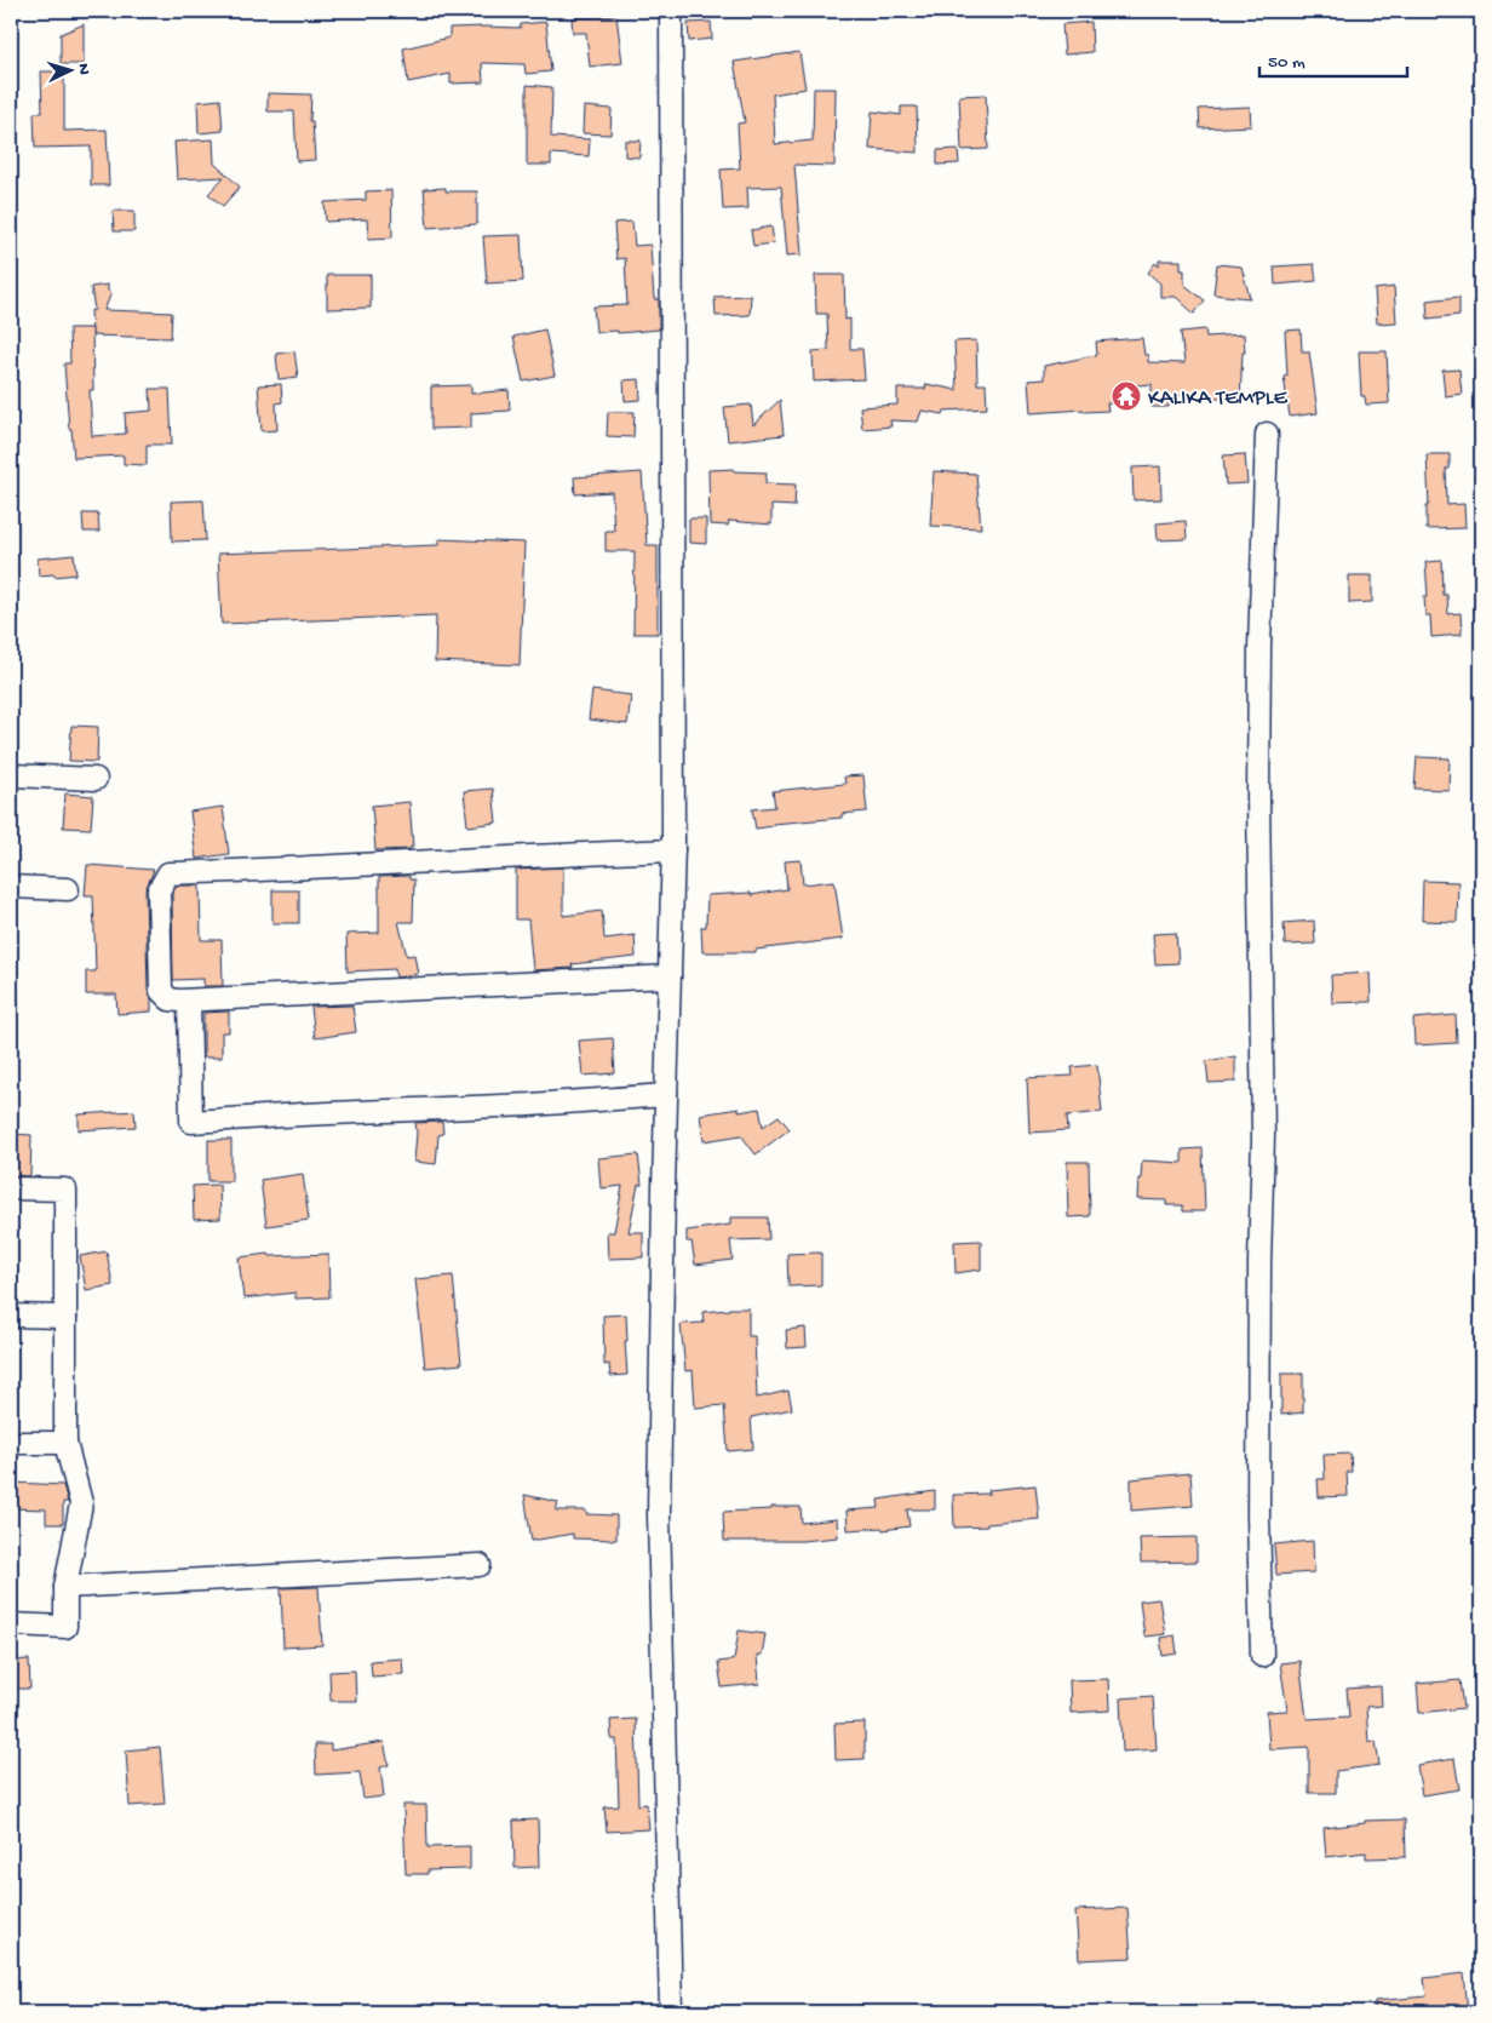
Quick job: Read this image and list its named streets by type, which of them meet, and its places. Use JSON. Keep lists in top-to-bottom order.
{
  "places": {
    "temple": ["KALIKA TEMPLE"]
  },
  "scale_bar": "50 m",
  "north": "right"
}
